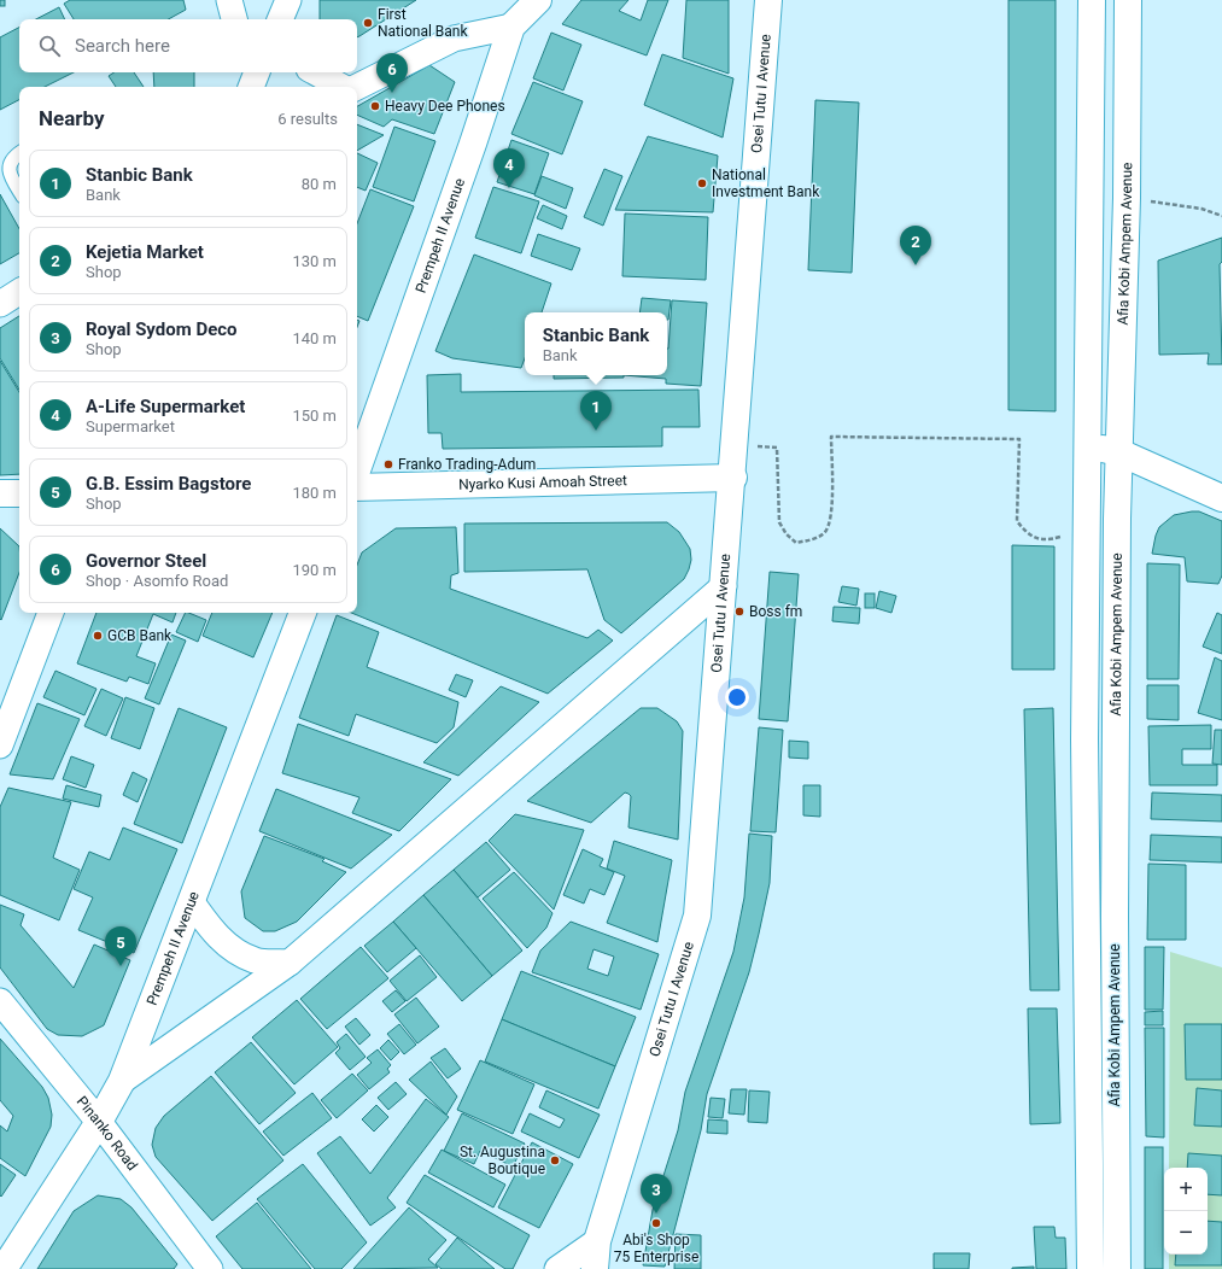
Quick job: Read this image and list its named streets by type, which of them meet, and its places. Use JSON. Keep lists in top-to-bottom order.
{
  "streets": {
    "street": [
      "Osei Tutu I Avenue",
      "Prempeh II Avenue",
      "Afia Kobi Ampem Avenue",
      "Nyarko Kusi Amoah Street",
      "Pinanko Road"
    ]
  },
  "crossings": [
    ["Osei Tutu I Avenue", "Nyarko Kusi Amoah Street"],
    ["Prempeh II Avenue", "Pinanko Road"]
  ],
  "places": [
    "First National Bank",
    "Heavy Dee Phones",
    "National Investment Bank",
    "Franko Trading-Adum",
    "Boss fm",
    "GCB Bank",
    "St. Augustina Boutique",
    "Abi's Shop 75 Enterprise"
  ],
  "page": {
    "search": "Search here",
    "pins": [
      "6",
      "4",
      "2",
      "1",
      "5",
      "3"
    ],
    "heading": ["Nearby", "6 results"],
    "list": [
      {
        "mark": "1",
        "name": "Stanbic Bank",
        "note": "Bank",
        "value": "80 m"
      },
      {
        "mark": "2",
        "name": "Kejetia Market",
        "note": "Shop",
        "value": "130 m"
      },
      {
        "mark": "3",
        "name": "Royal Sydom Deco",
        "note": "Shop",
        "value": "140 m"
      },
      {
        "mark": "4",
        "name": "A-Life Supermarket",
        "note": "Supermarket",
        "value": "150 m"
      },
      {
        "mark": "5",
        "name": "G.B. Essim Bagstore",
        "note": "Shop",
        "value": "180 m"
      },
      {
        "mark": "6",
        "name": "Governor Steel",
        "note": "Shop · Asomfo Road",
        "value": "190 m"
      }
    ],
    "popup": ["Stanbic Bank", "Bank"],
    "map_buttons": ["+", "−"]
  }
}
